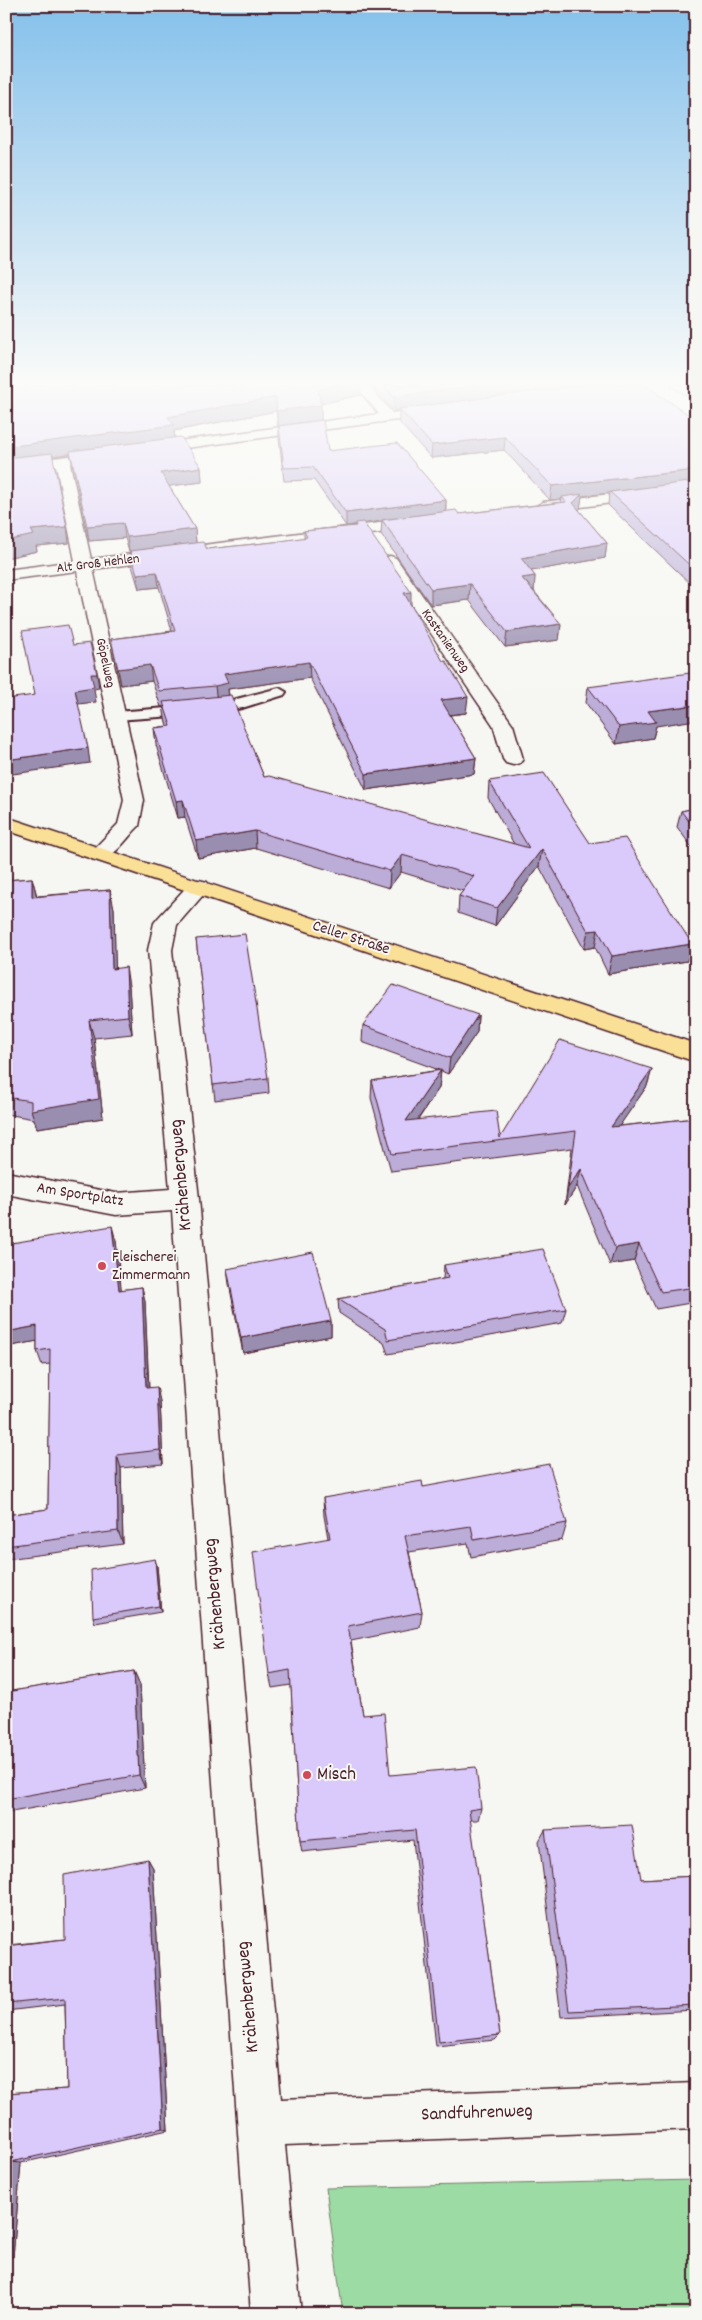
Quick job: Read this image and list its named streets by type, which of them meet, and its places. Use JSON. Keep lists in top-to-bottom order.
{
  "streets": {
    "main road": ["Celler Straße"],
    "street": [
      "Alt Groß Hehlen",
      "Kastanienweg",
      "Göpelweg",
      "Krähenbergweg",
      "Am Sportplatz",
      "Sandfuhrenweg"
    ]
  },
  "crossings": [
    ["Alt Groß Hehlen", "Kastanienweg"],
    ["Alt Groß Hehlen", "Göpelweg"],
    ["Göpelweg", "Celler Straße"],
    ["Celler Straße", "Krähenbergweg"],
    ["Krähenbergweg", "Am Sportplatz"],
    ["Krähenbergweg", "Sandfuhrenweg"]
  ],
  "places": ["Fleischerei Zimmermann", "Misch"]
}
